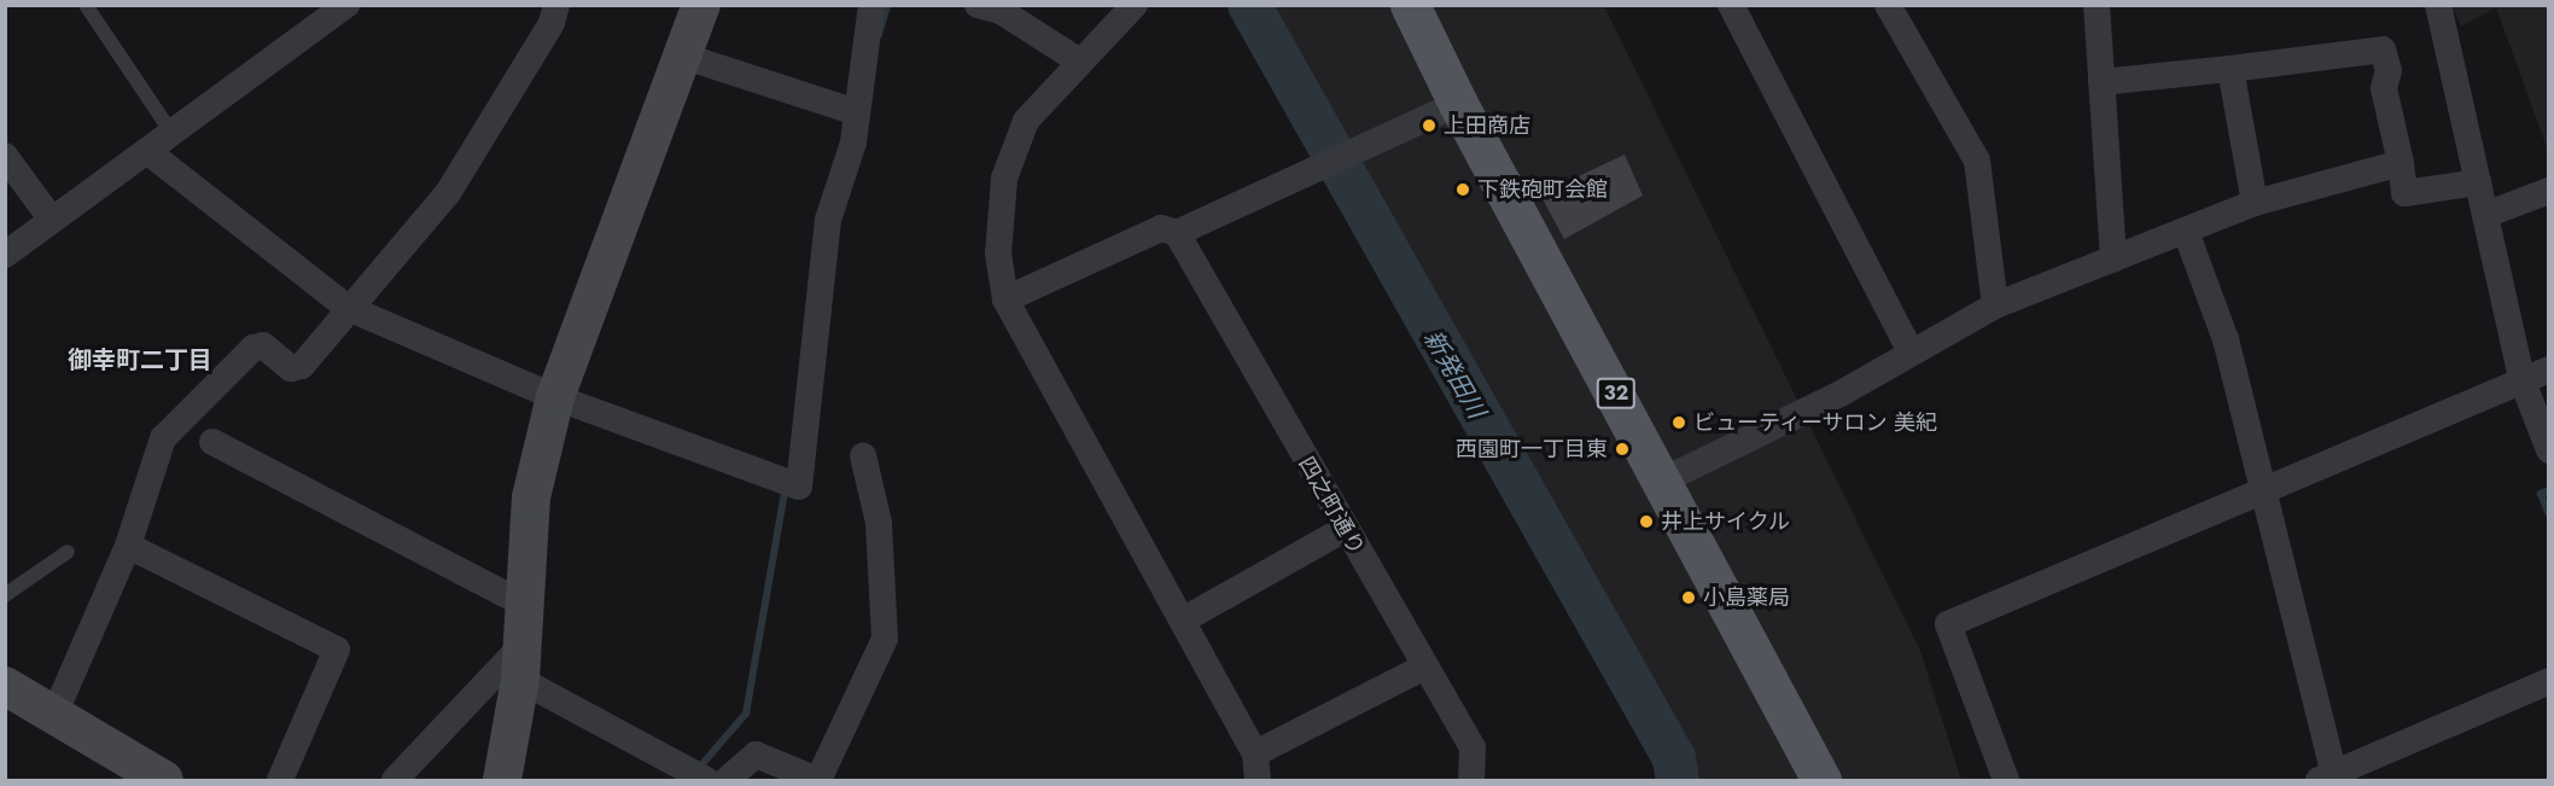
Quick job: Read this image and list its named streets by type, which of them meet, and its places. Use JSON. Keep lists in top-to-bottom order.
{
  "streets": {
    "main road": ["32"],
    "street": ["四之町通り"]
  },
  "districts": ["御幸町二丁目"],
  "water": ["新発田川"],
  "places": [
    "上田商店",
    "下鉄砲町会館",
    "ビューティーサロン 美紀",
    "西園町一丁目東",
    "井上サイクル",
    "小島薬局"
  ]
}
